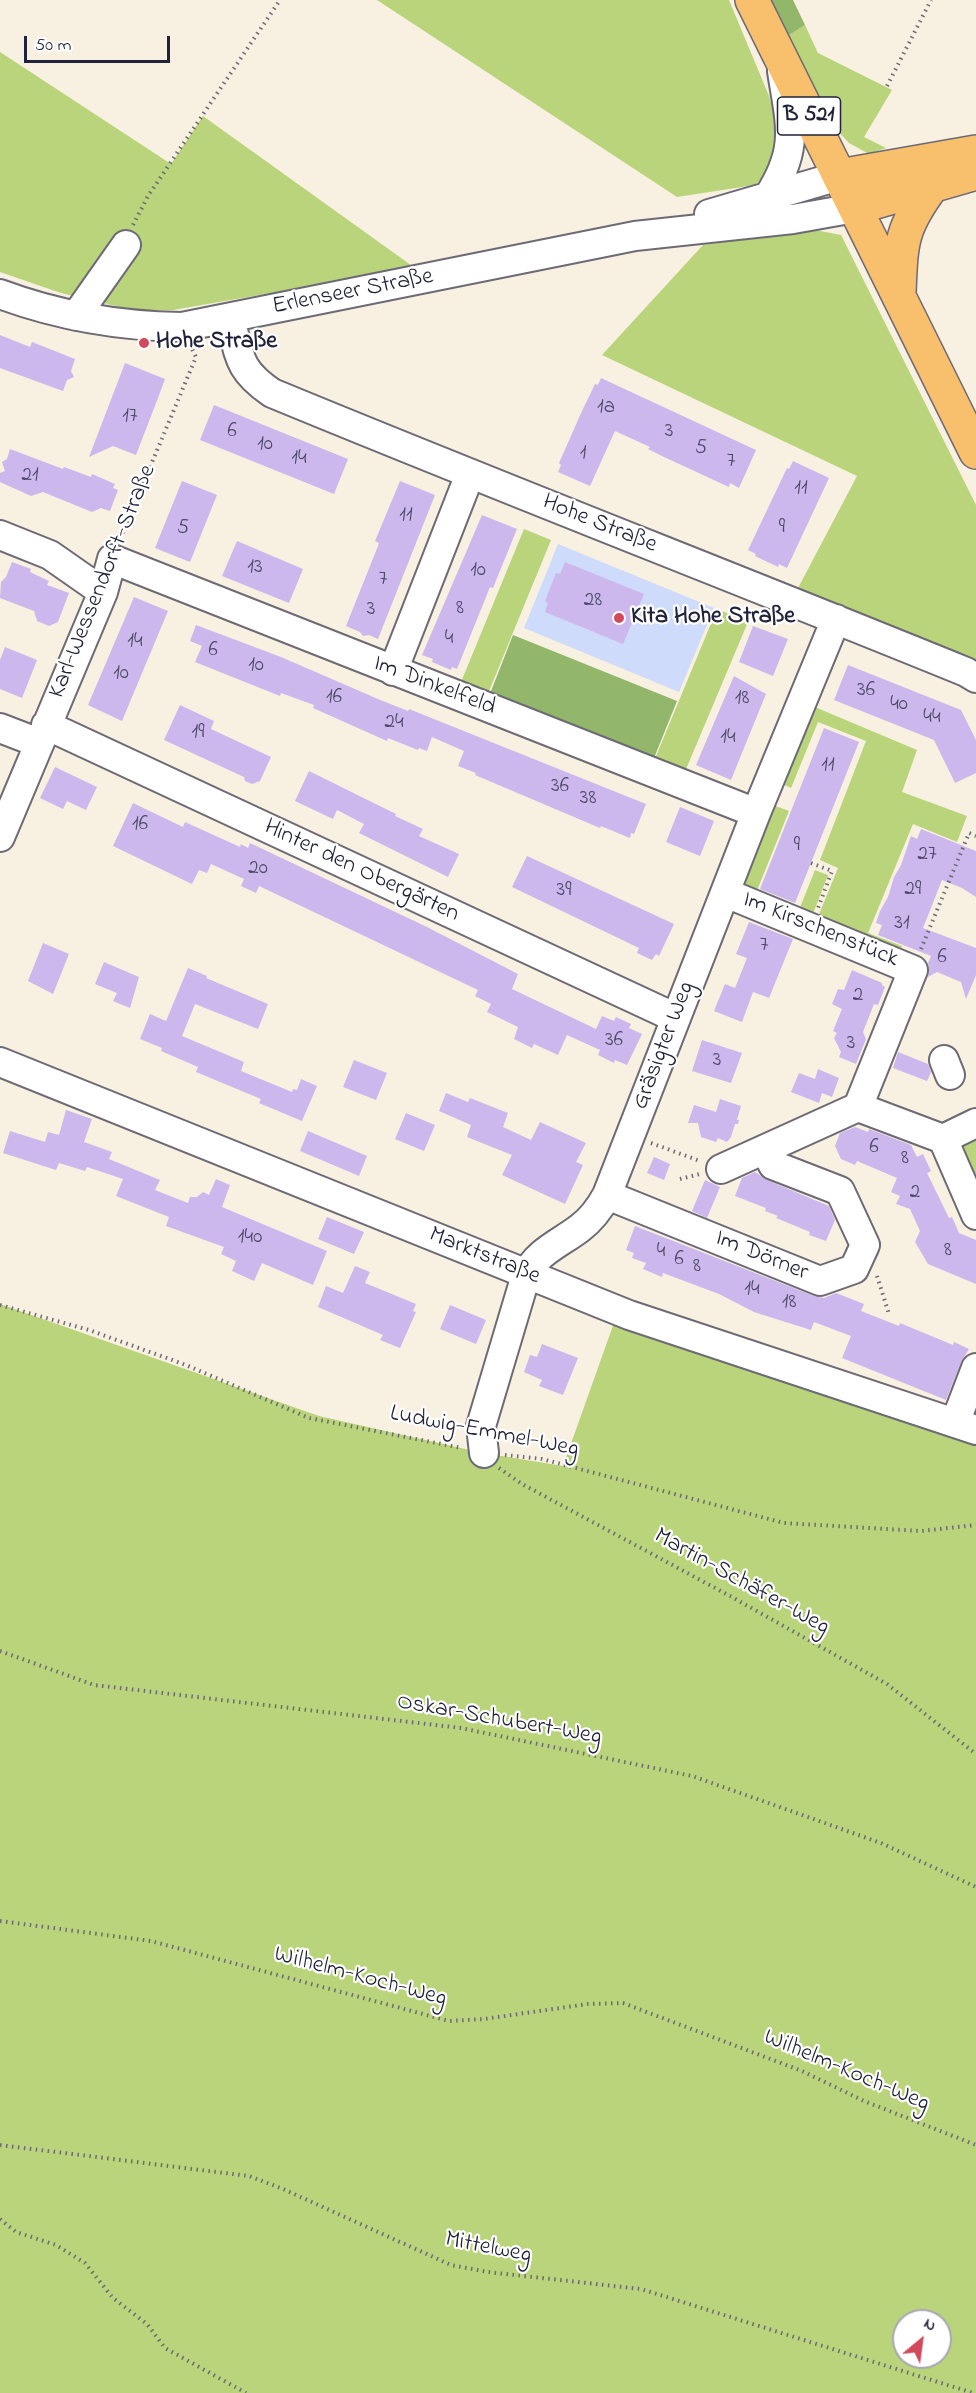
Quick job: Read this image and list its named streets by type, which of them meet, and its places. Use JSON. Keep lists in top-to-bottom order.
{
  "streets": {
    "main road": ["B 521"],
    "street": [
      "Erlenseer Straße",
      "Hohe Straße",
      "Karl-Wessendorft-Straße",
      "Im Dinkelfeld",
      "Hinter den Obergärten",
      "Im Kirschenstück",
      "Gräsigter Weg",
      "Marktstraße",
      "Im Dörner"
    ],
    "path": [
      "Ludwig-Emmel-Weg",
      "Martin-Schäfer-Weg",
      "Oskar-Schubert-Weg",
      "Wilhelm-Koch-Weg",
      "Mittelweg"
    ]
  },
  "crossings": [
    ["B 521", "Erlenseer Straße"],
    ["Erlenseer Straße", "Hohe Straße"],
    ["Erlenseer Straße", "Karl-Wessendorft-Straße"],
    ["Hohe Straße", "Gräsigter Weg"],
    ["Karl-Wessendorft-Straße", "Im Dinkelfeld"],
    ["Karl-Wessendorft-Straße", "Hinter den Obergärten"],
    ["Im Dinkelfeld", "Gräsigter Weg"],
    ["Hinter den Obergärten", "Gräsigter Weg"],
    ["Im Kirschenstück", "Gräsigter Weg"],
    ["Gräsigter Weg", "Marktstraße"],
    ["Gräsigter Weg", "Im Dörner"],
    ["Gräsigter Weg", "Ludwig-Emmel-Weg"],
    ["Gräsigter Weg", "Martin-Schäfer-Weg"],
    ["Ludwig-Emmel-Weg", "Martin-Schäfer-Weg"]
  ],
  "places": ["Hohe Straße", "Kita Hohe Straße"],
  "house_numbers": [
    "1a",
    "17",
    "6",
    "3",
    "10",
    "5",
    "1",
    "14",
    "7",
    "21",
    "11",
    "11",
    "9",
    "5",
    "13",
    "10",
    "7",
    "28",
    "8",
    "3",
    "4",
    "14",
    "6",
    "10",
    "10",
    "36",
    "16",
    "18",
    "40",
    "44",
    "24",
    "19",
    "14",
    "11",
    "36",
    "38",
    "16",
    "9",
    "27",
    "20",
    "29",
    "39",
    "31",
    "7",
    "6",
    "2",
    "36",
    "3",
    "3",
    "6",
    "8",
    "2",
    "140",
    "8",
    "4",
    "6",
    "8",
    "14",
    "18"
  ],
  "scale_bar": "50 m",
  "north": "top right"
}
